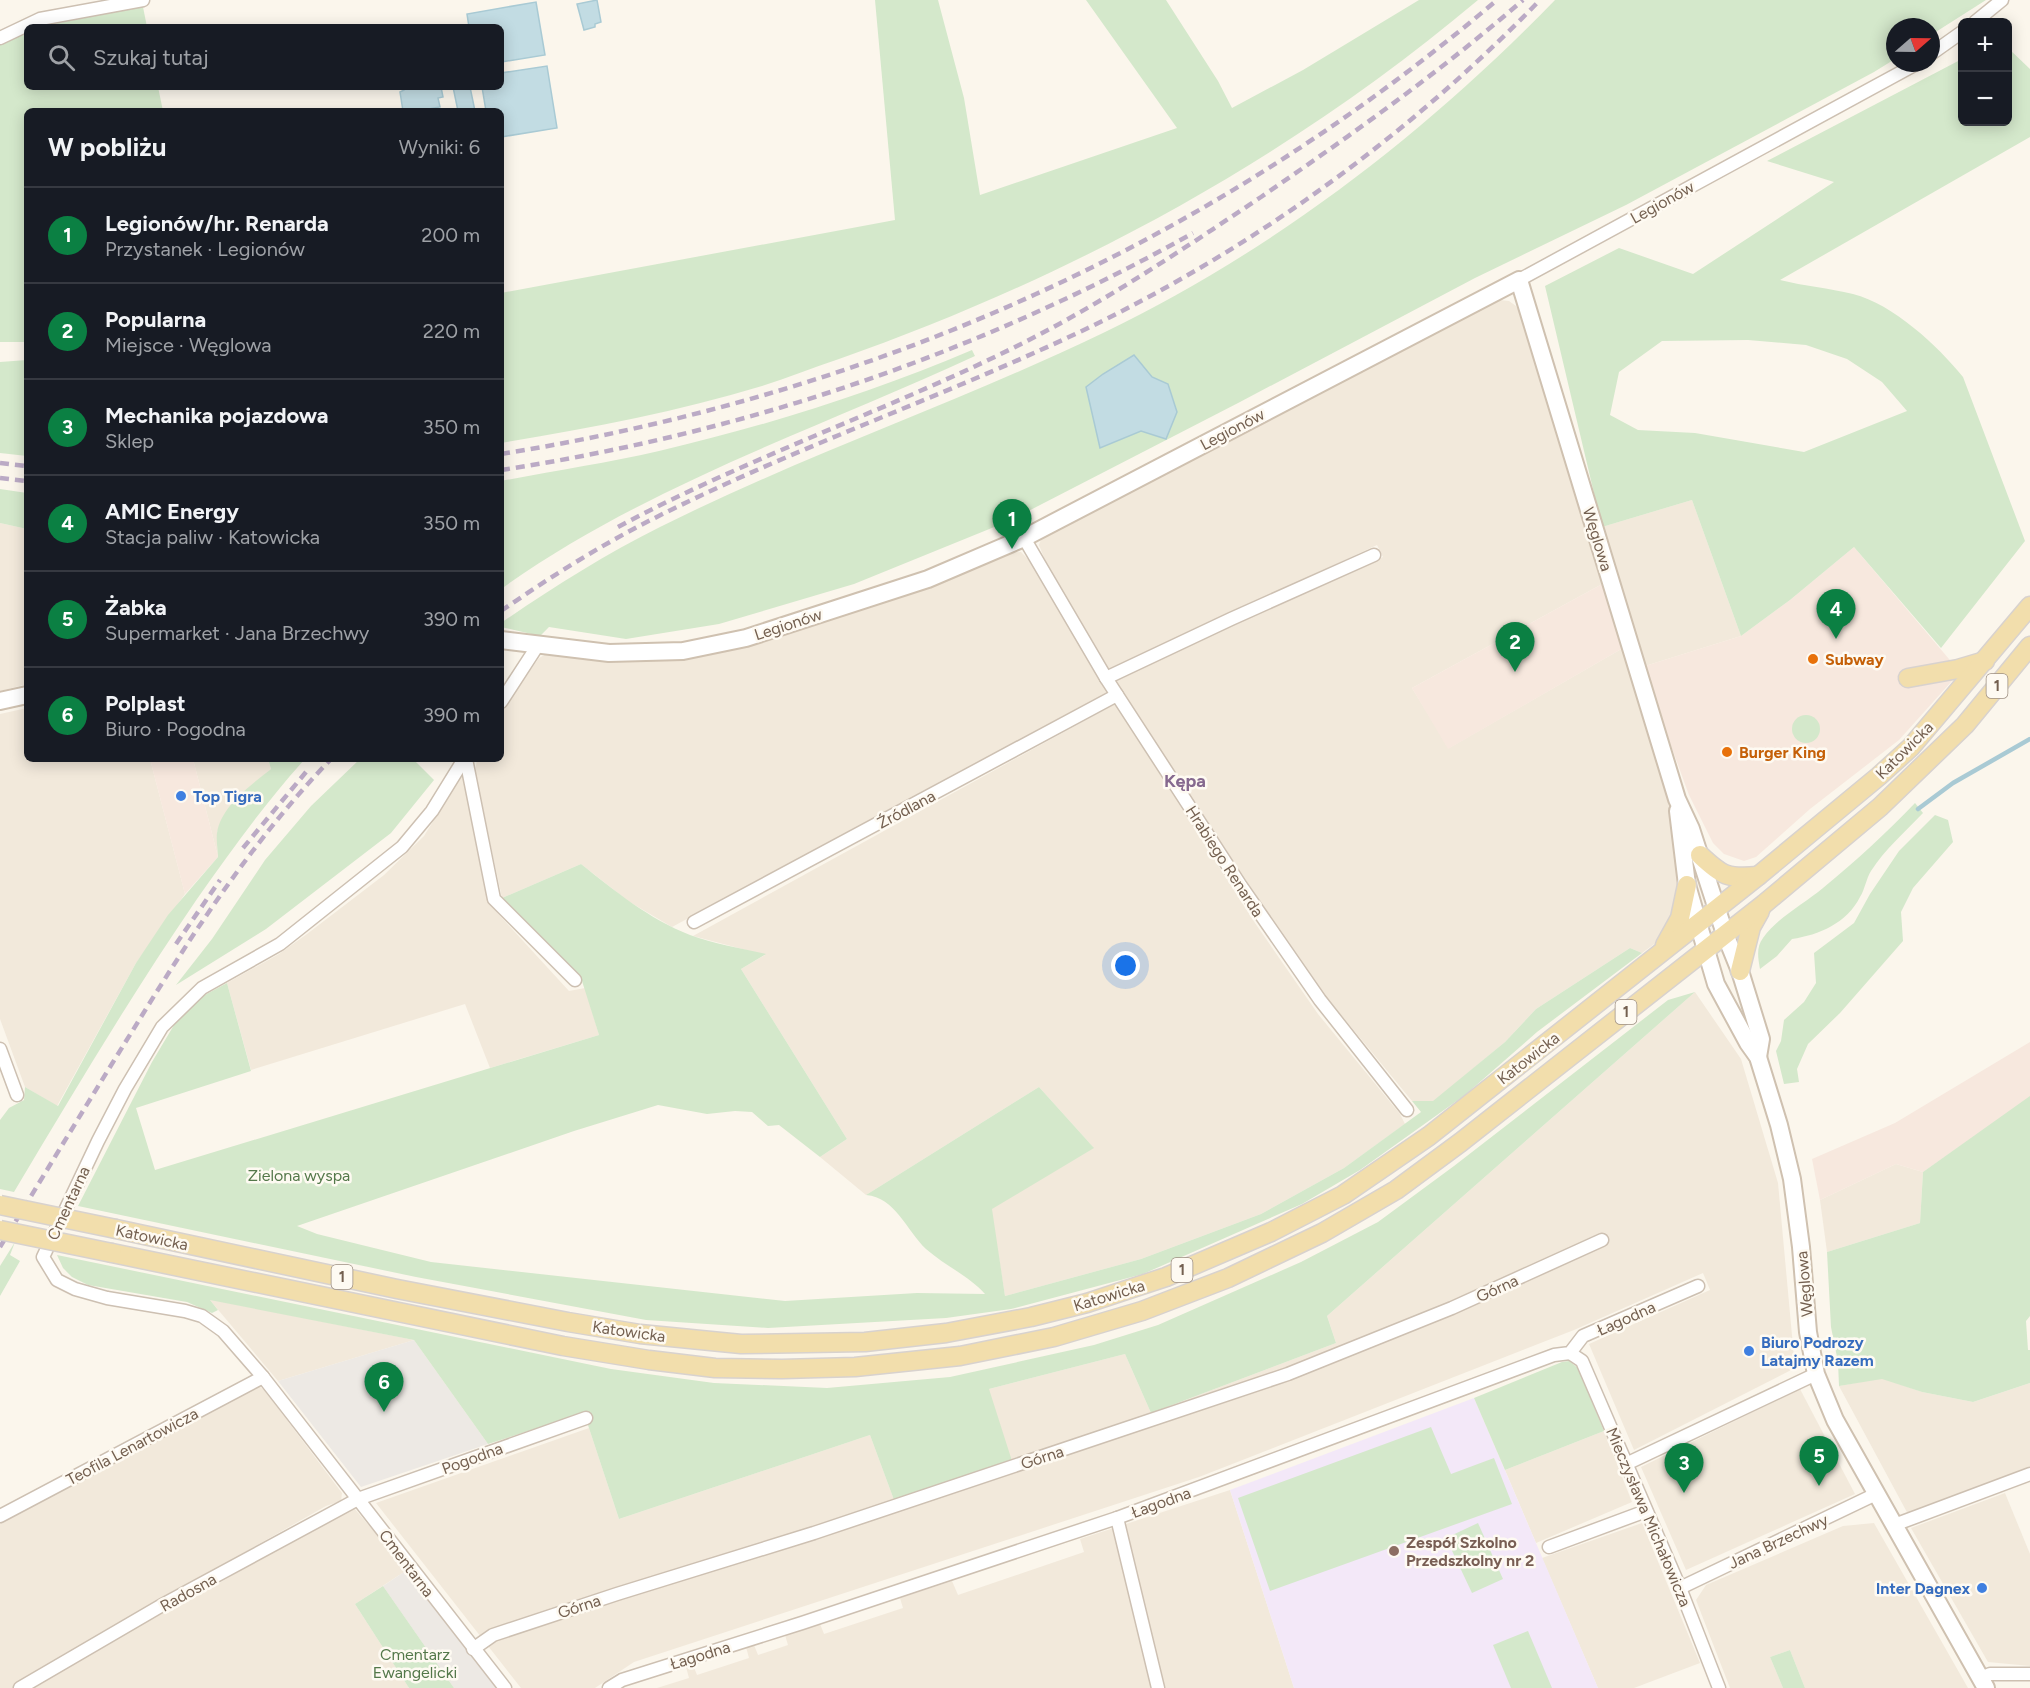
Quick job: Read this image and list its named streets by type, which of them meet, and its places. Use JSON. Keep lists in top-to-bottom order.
{
  "streets": {
    "main road": ["1", "Katowicka"],
    "street": [
      "Legionów",
      "Węglowa",
      "Źródlana",
      "Hrabiego Renarda",
      "Cmentarna",
      "Górna",
      "Łagodna",
      "Teofila Lenartowicza",
      "Pogodna",
      "Mieczysława Michałowicza",
      "Jana Brzechwy",
      "Radosna"
    ]
  },
  "crossings": [
    ["Legionów", "Węglowa"],
    ["Legionów", "Hrabiego Renarda"],
    ["Węglowa", "Katowicka"],
    ["Węglowa", "Jana Brzechwy"],
    ["Źródlana", "Hrabiego Renarda"],
    ["Cmentarna", "Górna"],
    ["Cmentarna", "Teofila Lenartowicza"],
    ["Cmentarna", "Pogodna"],
    ["Cmentarna", "Radosna"],
    ["Łagodna", "Mieczysława Michałowicza"],
    ["Pogodna", "Radosna"],
    ["Mieczysława Michałowicza", "Jana Brzechwy"]
  ],
  "districts": ["Kępa"],
  "parks": ["Zielona wyspa", "Cmentarz Ewangelicki"],
  "places": [
    "Subway",
    "Burger King",
    "Top Tigra",
    "Biuro Podrozy Latajmy Razem",
    "Zespół Szkolno Przedszkolny nr 2",
    "Inter Dagnex"
  ],
  "north": "right",
  "page": {
    "map_buttons": ["+", "−"],
    "search": "Szukaj tutaj",
    "heading": ["W pobliżu", "Wyniki: 6"],
    "list": [
      {
        "mark": "1",
        "name": "Legionów/hr. Renarda",
        "note": "Przystanek · Legionów",
        "value": "200 m"
      },
      {
        "mark": "2",
        "name": "Popularna",
        "note": "Miejsce · Węglowa",
        "value": "220 m"
      },
      {
        "mark": "3",
        "name": "Mechanika pojazdowa",
        "note": "Sklep",
        "value": "350 m"
      },
      {
        "mark": "4",
        "name": "AMIC Energy",
        "note": "Stacja paliw · Katowicka",
        "value": "350 m"
      },
      {
        "mark": "5",
        "name": "Żabka",
        "note": "Supermarket · Jana Brzechwy",
        "value": "390 m"
      },
      {
        "mark": "6",
        "name": "Polplast",
        "note": "Biuro · Pogodna",
        "value": "390 m"
      }
    ],
    "pins": [
      "1",
      "4",
      "2",
      "6",
      "5",
      "3"
    ]
  }
}
